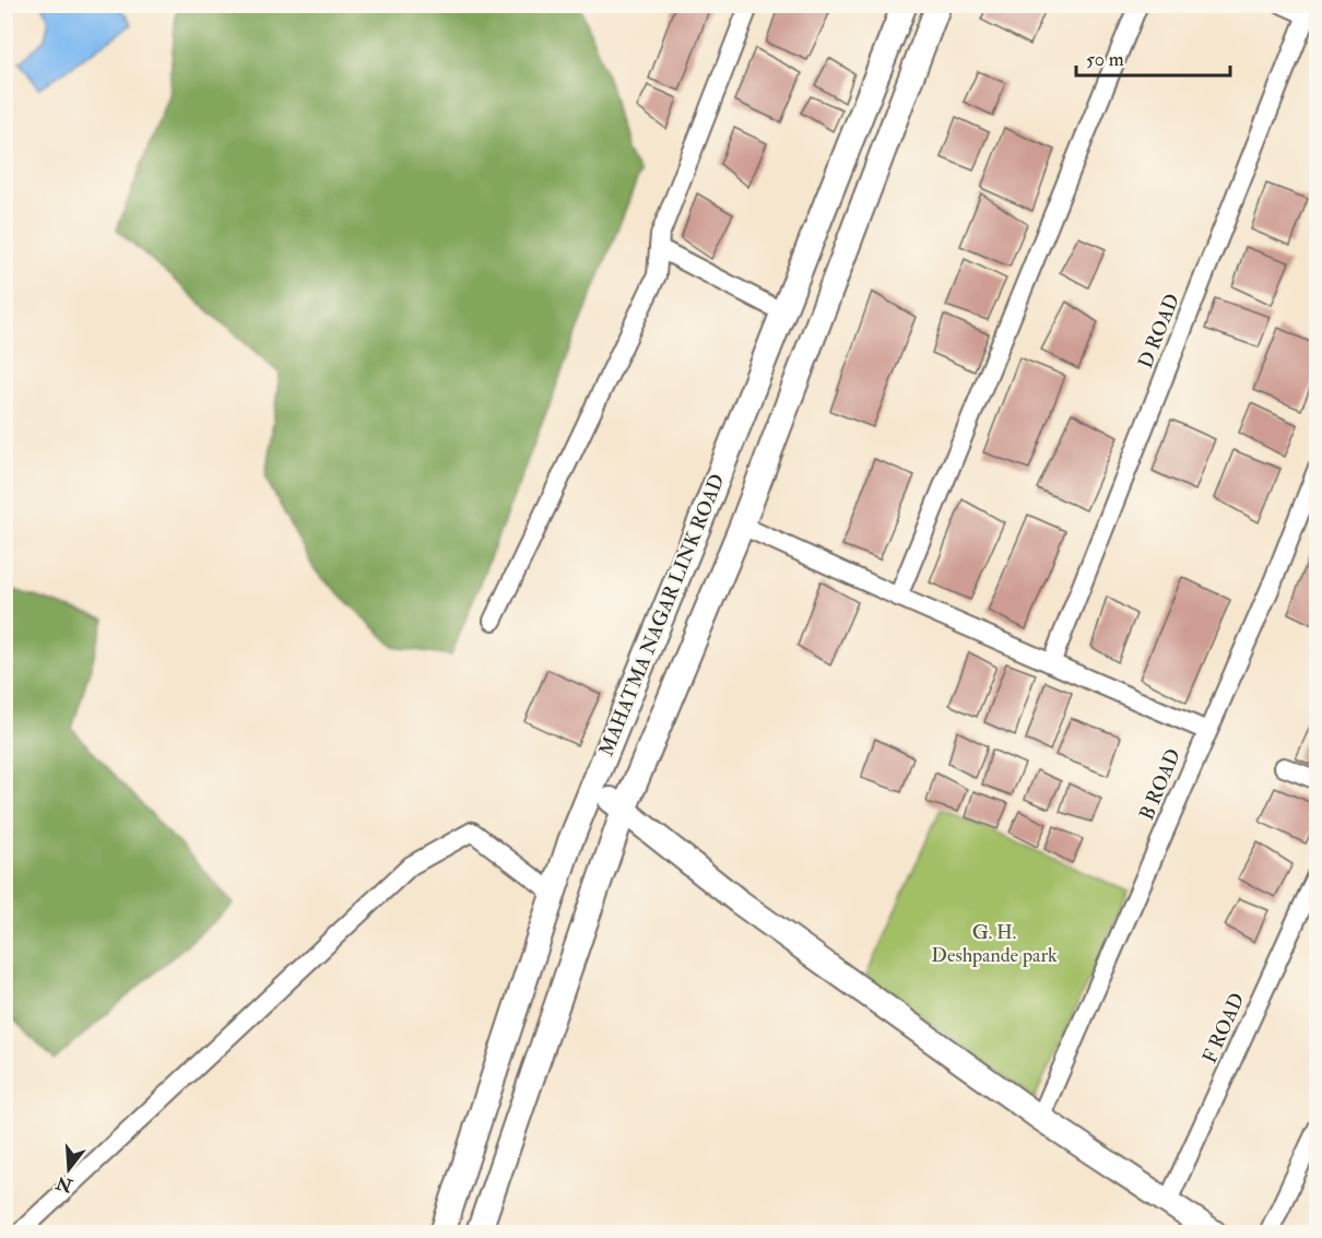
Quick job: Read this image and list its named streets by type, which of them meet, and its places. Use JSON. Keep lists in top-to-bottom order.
{
  "streets": {
    "main road": ["MAHATMA NAGAR LINK ROAD"],
    "street": ["D ROAD", "B ROAD", "F ROAD"]
  },
  "parks": ["G. H. Deshpande park"],
  "scale_bar": "50 m",
  "north": "bottom"
}
